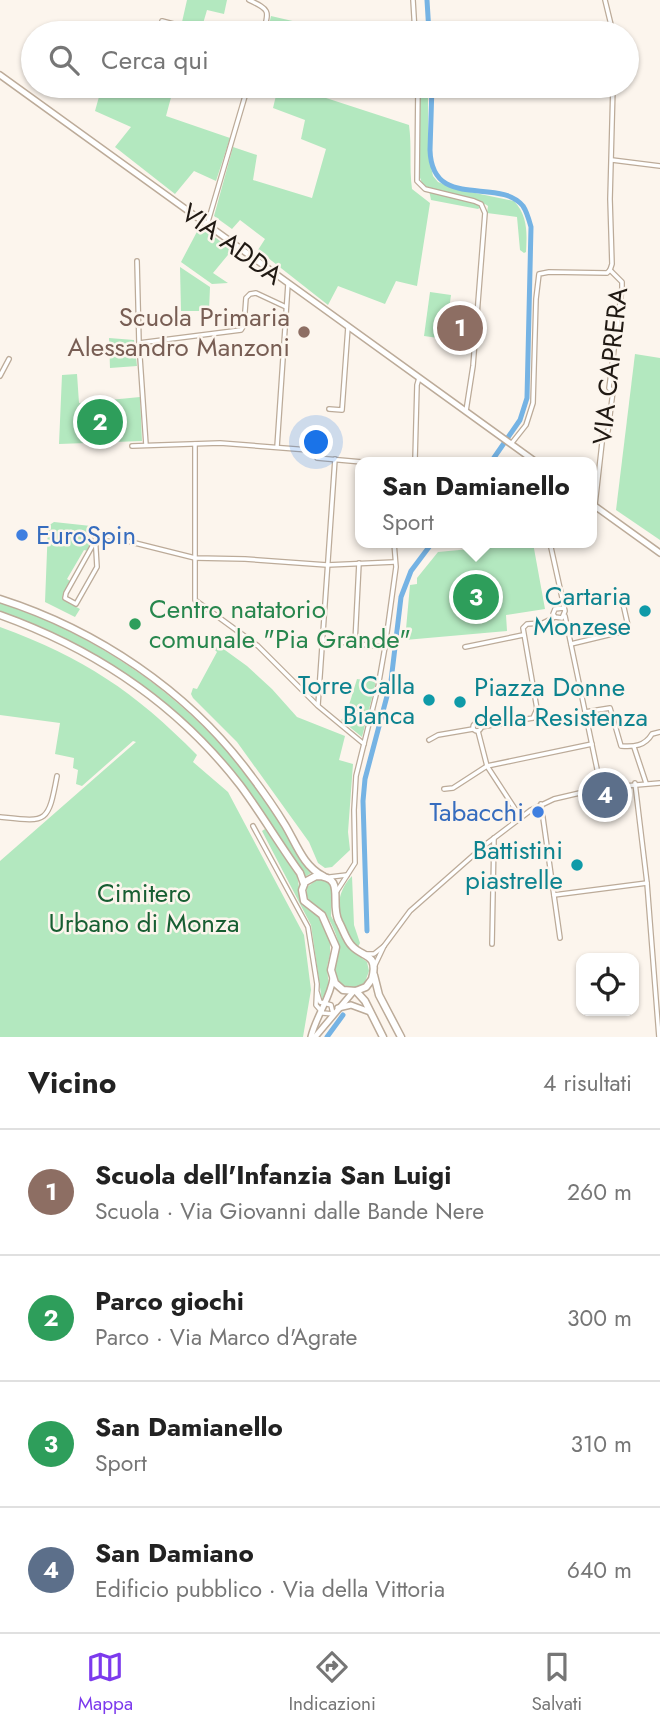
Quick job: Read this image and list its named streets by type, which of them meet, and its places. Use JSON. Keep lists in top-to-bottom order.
{
  "streets": {
    "main road": ["VIA ADDA"],
    "street": ["VIA CAPRERA"]
  },
  "parks": ["Cimitero Urbano di Monza"],
  "places": [
    "Scuola Primaria Alessandro Manzoni",
    "EuroSpin",
    "Cartaria Monzese",
    "Centro natatorio comunale \"Pia Grande\"",
    "Torre Calla Bianca",
    "Piazza Donne della Resistenza",
    "Tabacchi",
    "Battistini piastrelle"
  ],
  "page": {
    "search": "Cerca qui",
    "pins": [
      "1",
      "2",
      "3",
      "4"
    ],
    "popup": ["San Damianello", "Sport"],
    "heading": ["Vicino", "4 risultati"],
    "list": [
      {
        "mark": "1",
        "name": "Scuola dell'Infanzia San Luigi",
        "note": "Scuola · Via Giovanni dalle Bande Nere",
        "value": "260 m"
      },
      {
        "mark": "2",
        "name": "Parco giochi",
        "note": "Parco · Via Marco d'Agrate",
        "value": "300 m"
      },
      {
        "mark": "3",
        "name": "San Damianello",
        "note": "Sport",
        "value": "310 m"
      },
      {
        "mark": "4",
        "name": "San Damiano",
        "note": "Edificio pubblico · Via della Vittoria",
        "value": "640 m"
      }
    ],
    "nav": ["Mappa", "Indicazioni", "Salvati"]
  }
}
